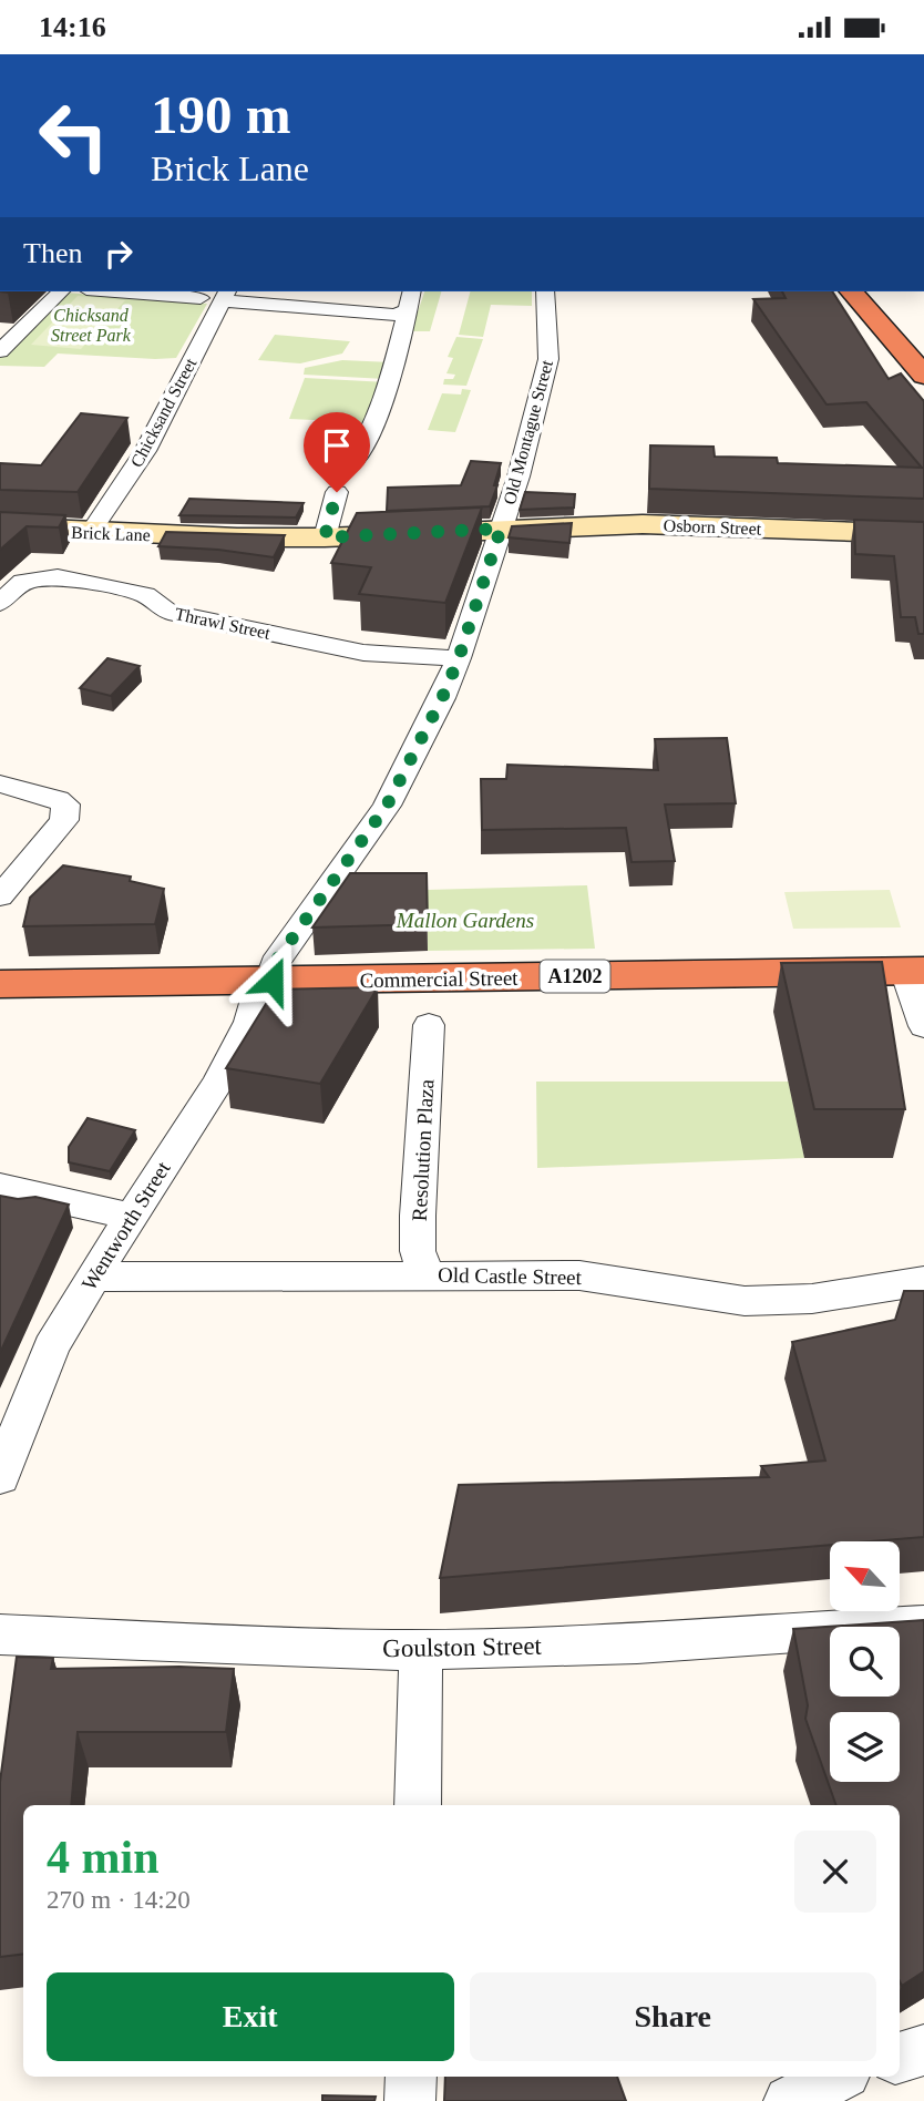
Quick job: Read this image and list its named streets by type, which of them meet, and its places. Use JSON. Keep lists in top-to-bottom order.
{
  "streets": {
    "highway": ["A1202", "Commercial Street"],
    "main road": ["Osborn Street", "Brick Lane"],
    "street": [
      "Chicksand Street",
      "Old Montague Street",
      "Thrawl Street",
      "Resolution Plaza",
      "Wentworth Street",
      "Old Castle Street",
      "Goulston Street"
    ]
  },
  "crossings": [
    ["Chicksand Street", "Brick Lane"],
    ["Old Montague Street", "Osborn Street"],
    ["Old Montague Street", "Brick Lane"],
    ["Old Montague Street", "Wentworth Street"],
    ["Osborn Street", "Brick Lane"],
    ["Osborn Street", "Wentworth Street"],
    ["Brick Lane", "Wentworth Street"],
    ["Thrawl Street", "Wentworth Street"],
    ["Commercial Street", "Wentworth Street"],
    ["Resolution Plaza", "Old Castle Street"],
    ["Wentworth Street", "Old Castle Street"]
  ],
  "parks": ["Chicksand Street Park", "Mallon Gardens"],
  "north": "top left",
  "page": {
    "status": "14:16",
    "turn": ["190 m", "Brick Lane"],
    "then": "Then",
    "heading": ["4 min", "270 m · 14:20"],
    "buttons": ["Exit", "Share"]
  }
}
